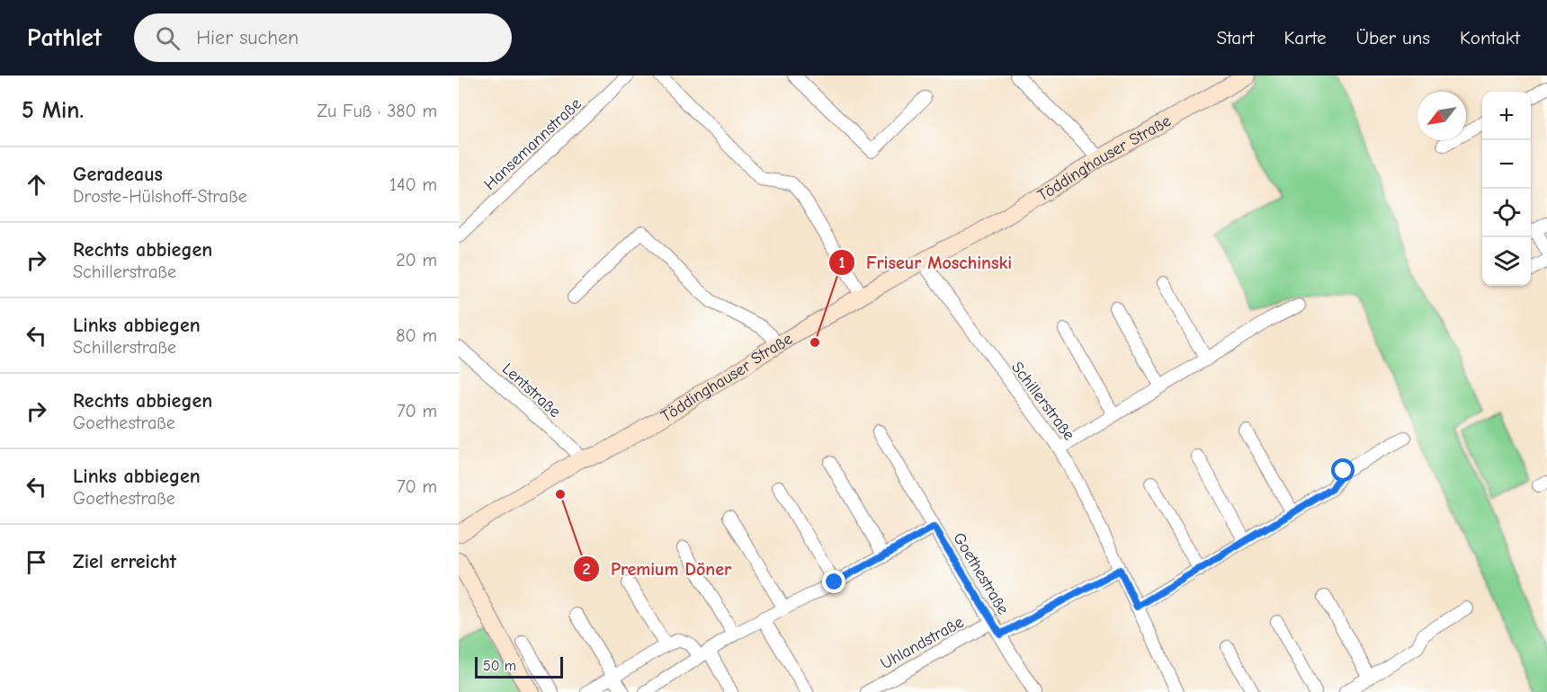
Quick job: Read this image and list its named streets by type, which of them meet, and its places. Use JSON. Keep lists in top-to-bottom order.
{
  "streets": {
    "street": [
      "Hansemannstraße",
      "Töddinghauser Straße",
      "Lentstraße",
      "Schillerstraße",
      "Goethestraße",
      "Uhlandstraße"
    ]
  },
  "crossings": [
    ["Töddinghauser Straße", "Lentstraße"],
    ["Töddinghauser Straße", "Schillerstraße"],
    ["Goethestraße", "Uhlandstraße"]
  ],
  "places": ["Friseur Moschinski", "Premium Döner"],
  "scale_bar": "50 m",
  "north": "bottom left",
  "page": {
    "header": "Pathlet",
    "search": "Hier suchen",
    "nav": [
      "Start",
      "Karte",
      "Über uns",
      "Kontakt"
    ],
    "heading": ["5 Min.", "Zu Fuß · 380 m"],
    "map_buttons": ["+", "−"],
    "list": [
      ["Geradeaus", "Droste-Hülshoff-Straße", "140 m"],
      ["Rechts abbiegen", "Schillerstraße", "20 m"],
      ["Links abbiegen", "Schillerstraße", "80 m"],
      ["Rechts abbiegen", "Goethestraße", "70 m"],
      ["Links abbiegen", "Goethestraße", "70 m"],
      "Ziel erreicht"
    ],
    "scale": "50 m"
  }
}
